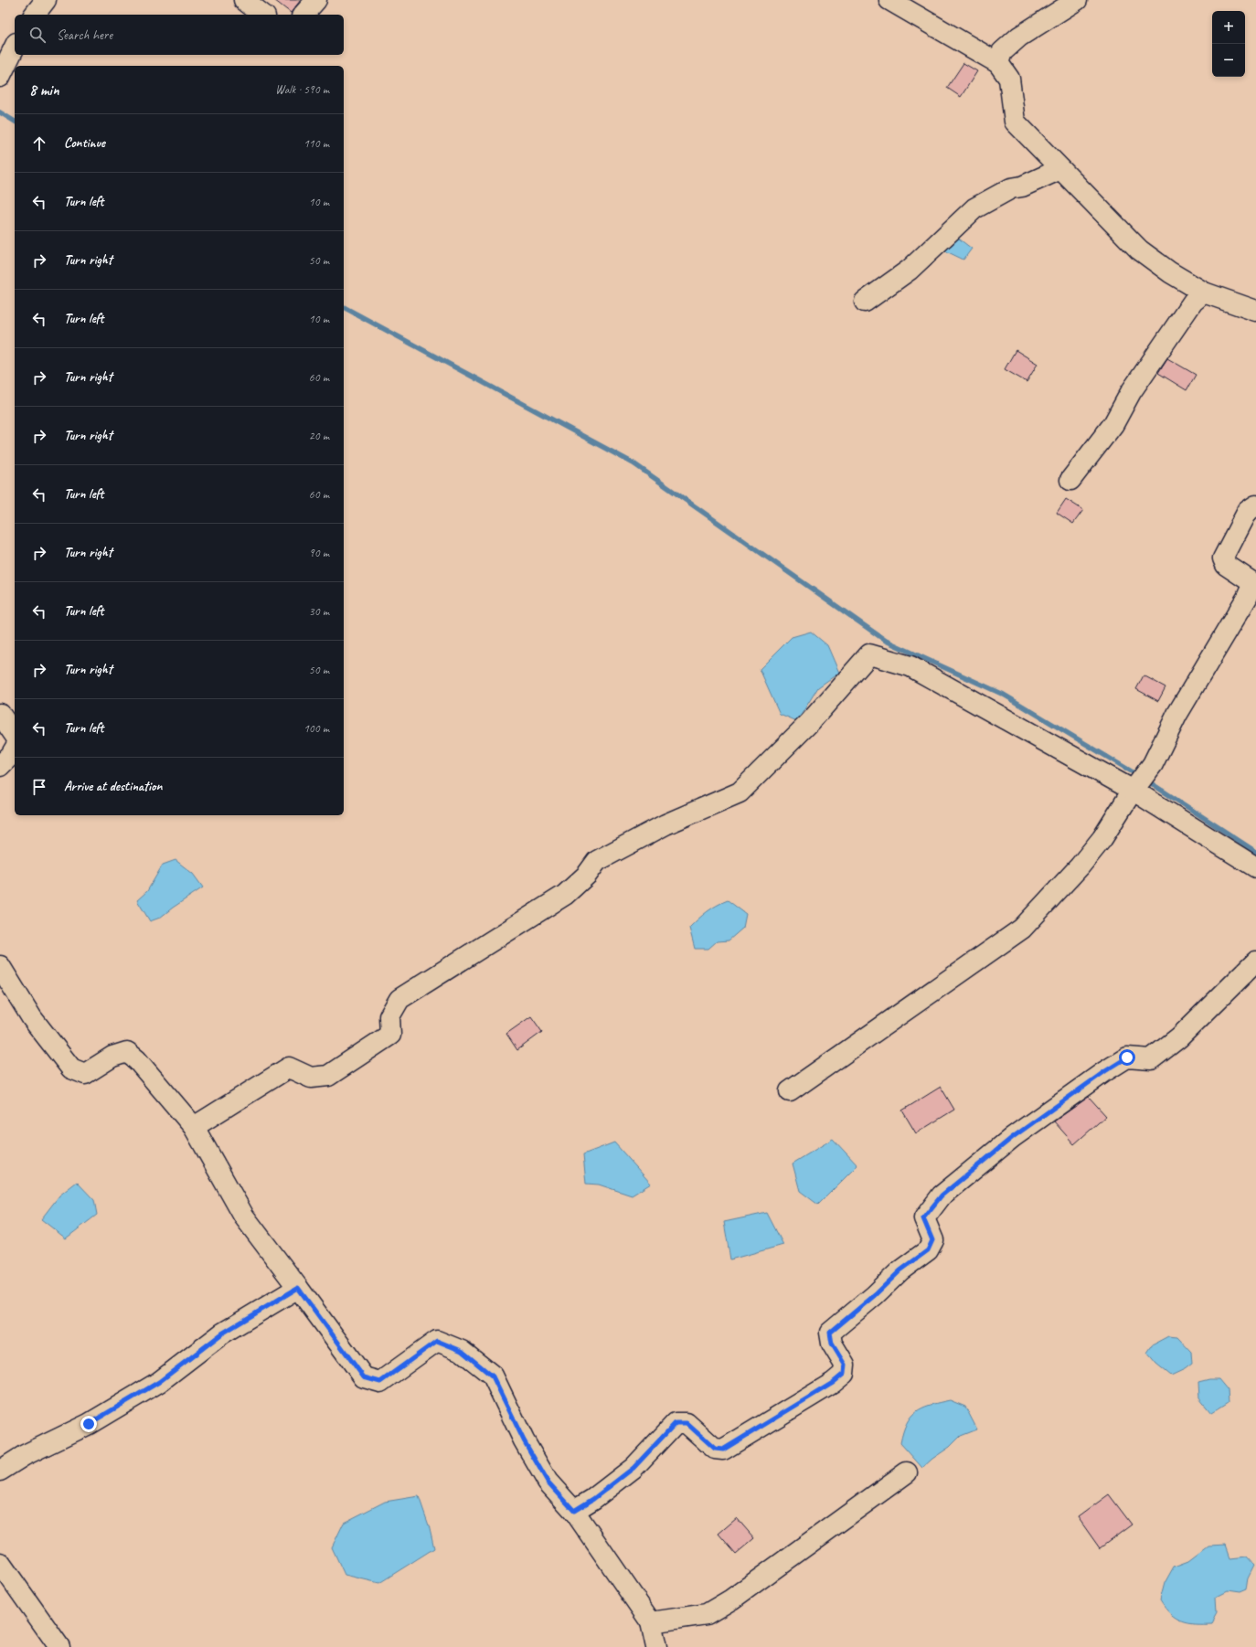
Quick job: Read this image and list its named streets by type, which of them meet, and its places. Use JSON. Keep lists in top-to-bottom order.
{
  "page": {
    "map_buttons": ["+", "−"],
    "search": "Search here",
    "heading": ["8 min", "Walk · 590 m"],
    "list": [
      ["Continue", "110 m"],
      ["Turn left", "10 m"],
      ["Turn right", "50 m"],
      ["Turn left", "10 m"],
      ["Turn right", "60 m"],
      ["Turn right", "20 m"],
      ["Turn left", "60 m"],
      ["Turn right", "90 m"],
      ["Turn left", "30 m"],
      ["Turn right", "50 m"],
      ["Turn left", "100 m"],
      "Arrive at destination"
    ]
  }
}
